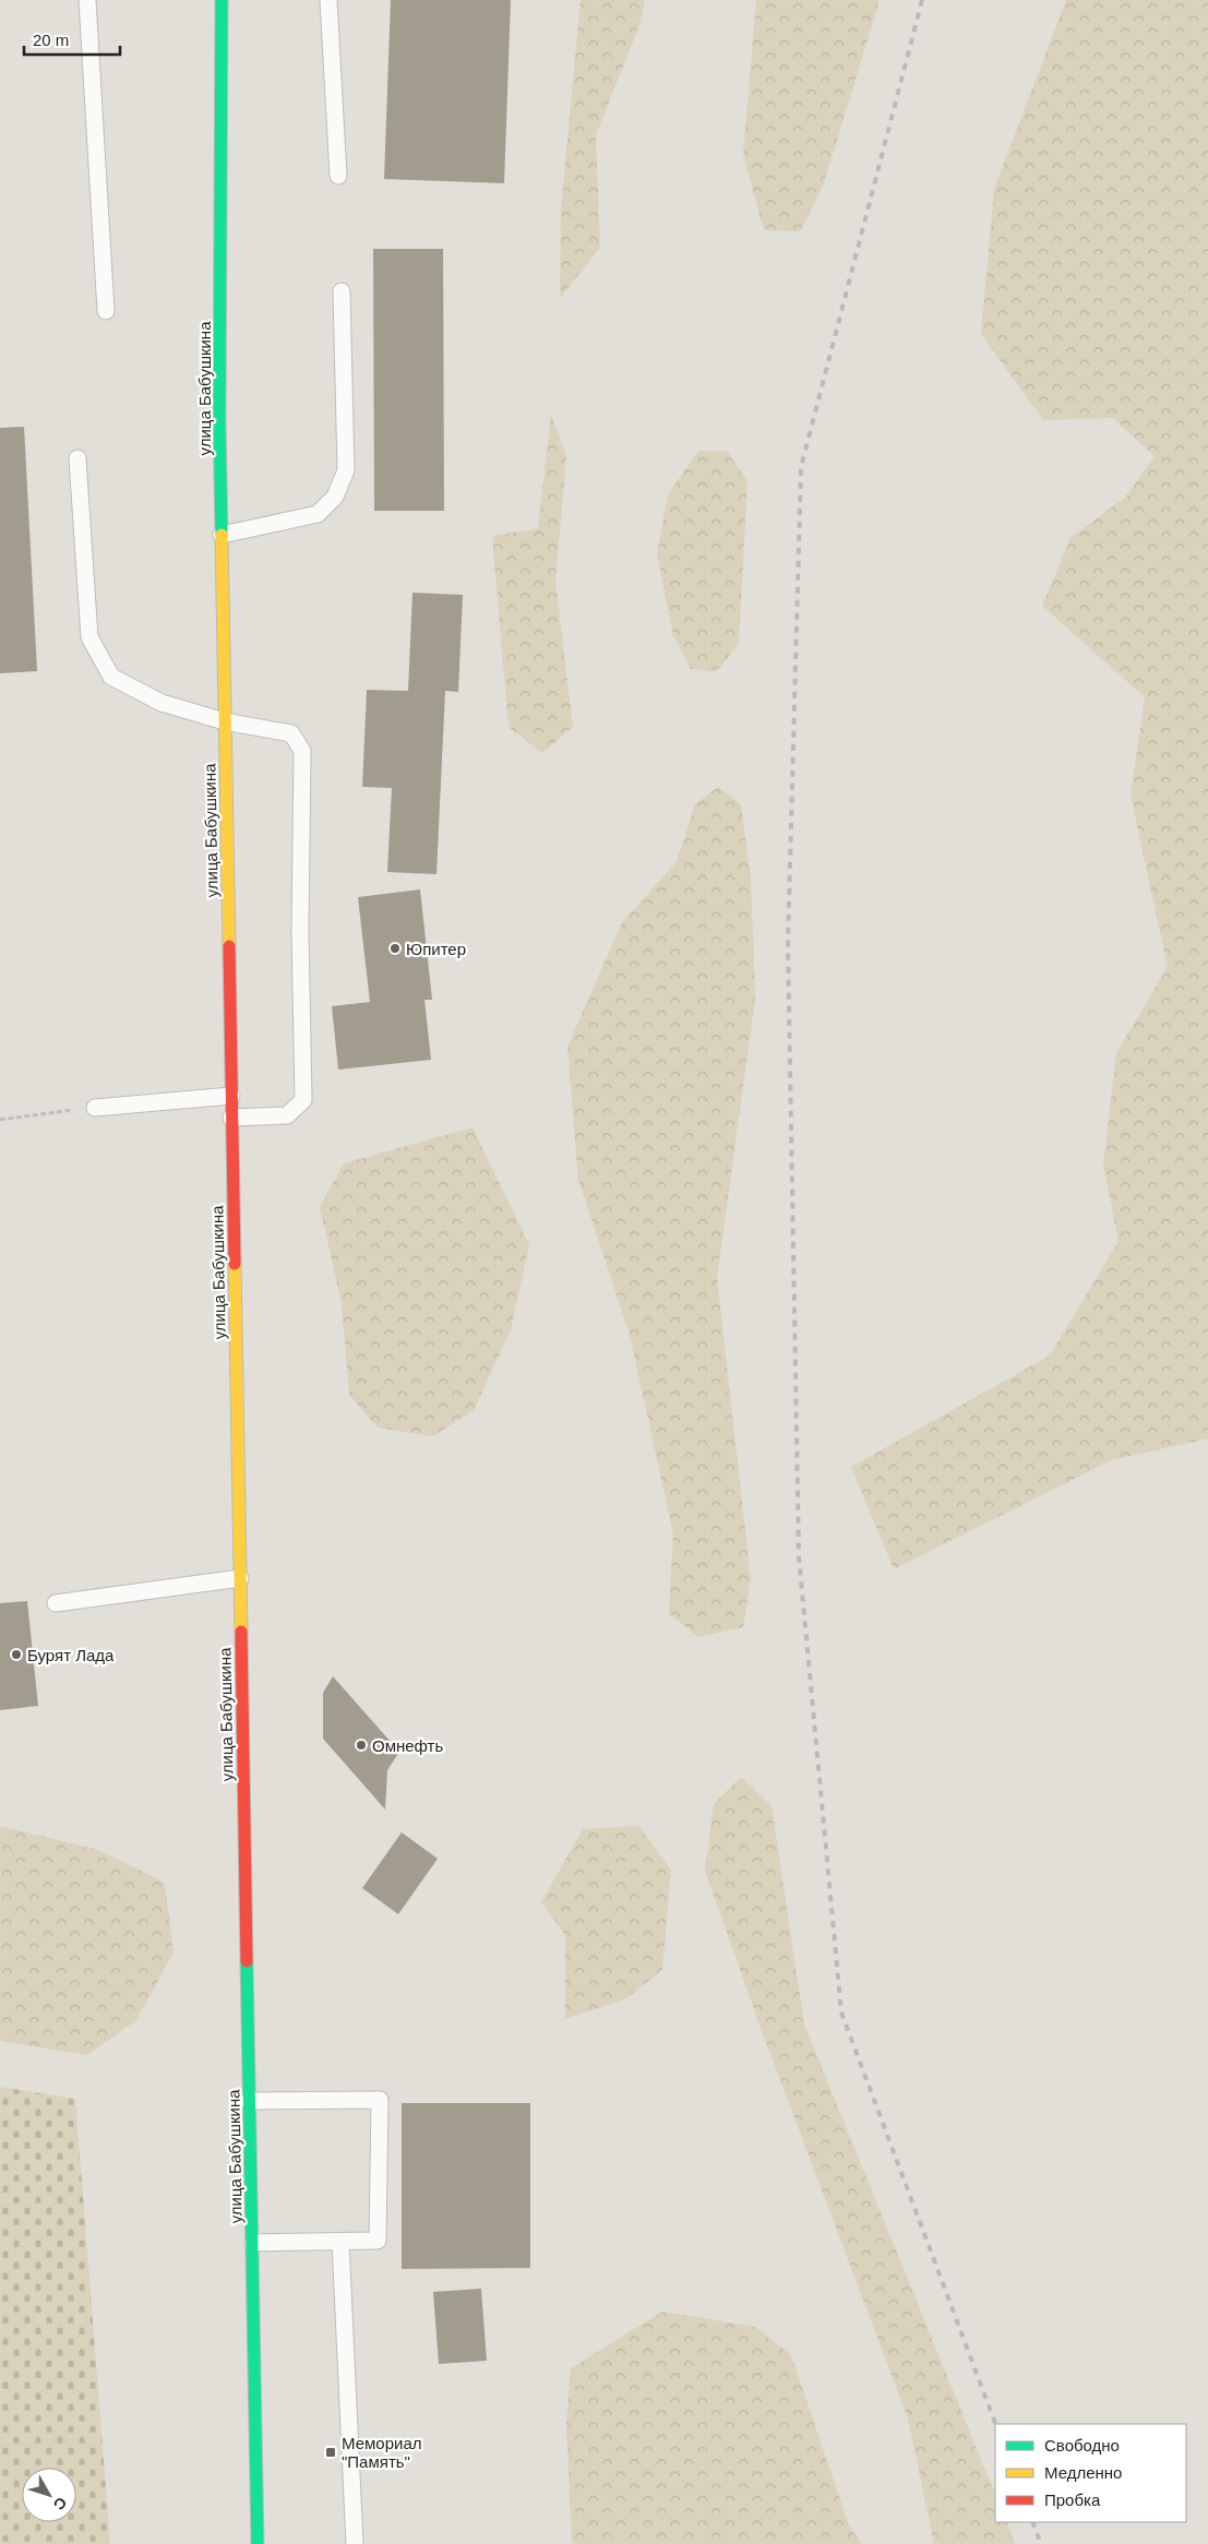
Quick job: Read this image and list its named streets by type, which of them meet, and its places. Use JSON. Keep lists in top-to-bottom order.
{
  "streets": {
    "main road": ["улица Бабушкина"]
  },
  "places": {
    "other": ["Юпитер", "Бурят Лада", "Омнефть"],
    "transit": ["Мемориал \"Память\""]
  },
  "legend": ["Свободно", "Медленно", "Пробка"],
  "scale_bar": "20 m",
  "north": "bottom right"
}
